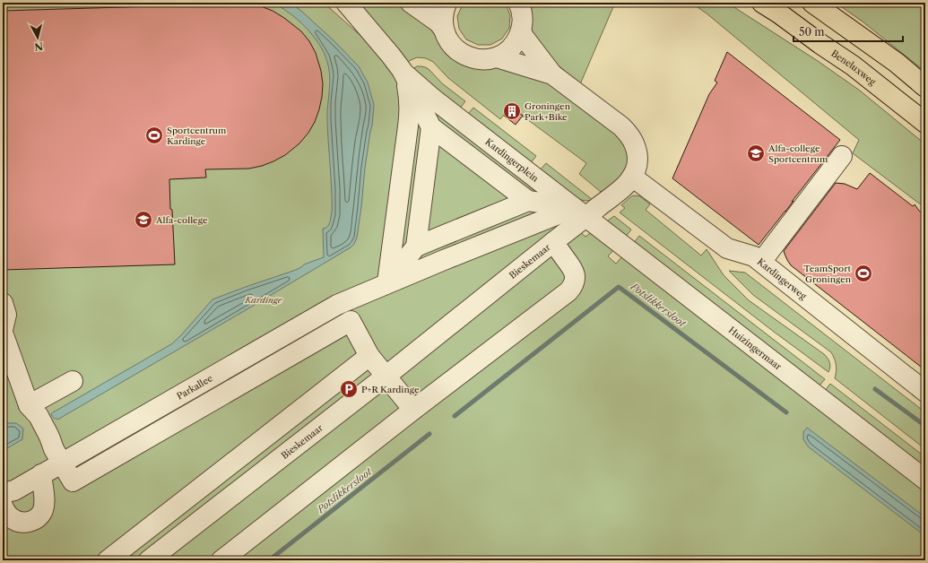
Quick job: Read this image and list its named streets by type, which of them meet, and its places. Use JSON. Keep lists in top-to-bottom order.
{
  "streets": {
    "highway": ["Beneluxweg"],
    "street": [
      "Kardingerplein",
      "Bieskemaar",
      "Kardingerweg",
      "Huizingermaar",
      "Parkallee"
    ]
  },
  "crossings": [
    ["Kardingerplein", "Huizingermaar"]
  ],
  "water": ["Potslikkersloot"],
  "parks": ["Kardinge"],
  "places": {
    "building": ["Groningen Park+Bike"],
    "sports": ["Sportcentrum Kardinge", "TeamSport Groningen"],
    "school or university": ["Alfa-college Sportcentrum", "Alfa-college"],
    "parking": ["P+R Kardinge"]
  },
  "scale_bar": "50 m",
  "north": "bottom"
}
